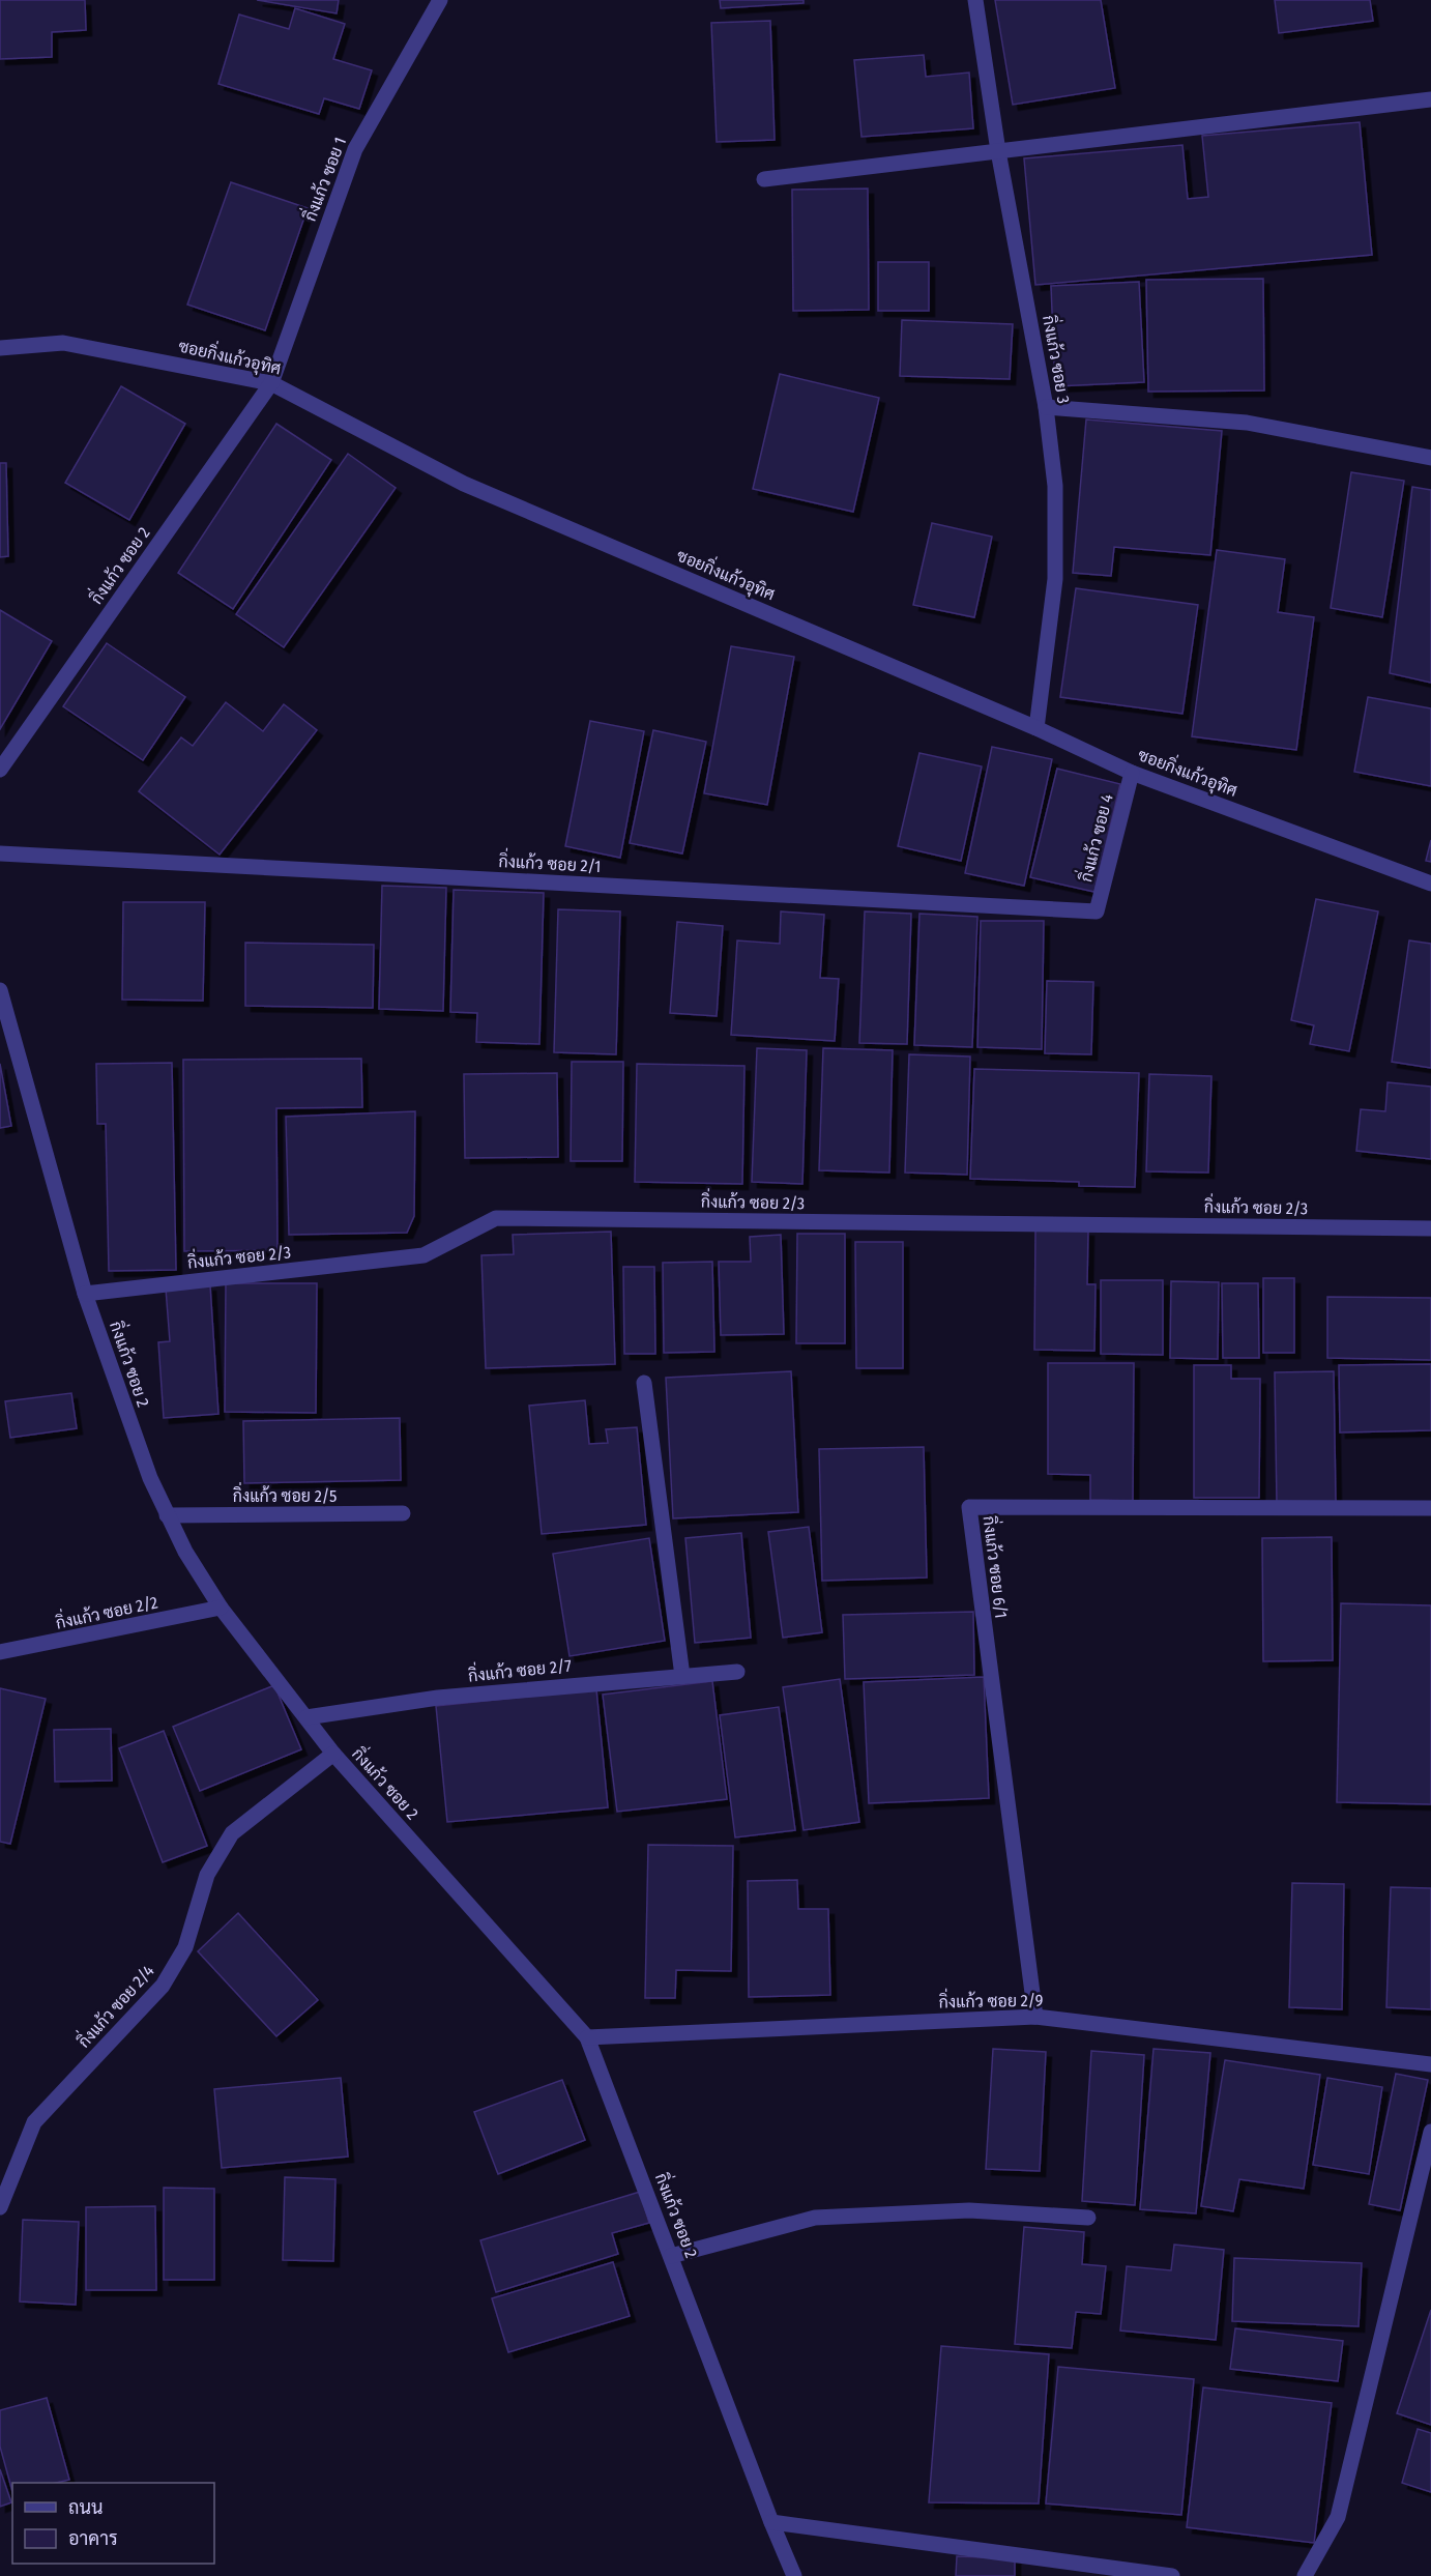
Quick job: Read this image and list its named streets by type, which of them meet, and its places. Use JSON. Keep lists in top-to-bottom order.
{
  "streets": {
    "street": [
      "กิ่งแก้ว ซอย 1",
      "ซอยกิ่งแก้วอุทิศ",
      "กิ่งแก้ว ซอย 3",
      "กิ่งแก้ว ซอย 2",
      "กิ่งแก้ว ซอย 4",
      "กิ่งแก้ว ซอย 2/1",
      "กิ่งแก้ว ซอย 2/3",
      "กิ่งแก้ว ซอย 2/5",
      "กิ่งแก้ว ซอย 6/1",
      "กิ่งแก้ว ซอย 2/2",
      "กิ่งแก้ว ซอย 2/7",
      "กิ่งแก้ว ซอย 2/9",
      "กิ่งแก้ว ซอย 2/4"
    ]
  },
  "crossings": [
    ["กิ่งแก้ว ซอย 1", "ซอยกิ่งแก้วอุทิศ"],
    ["กิ่งแก้ว ซอย 1", "กิ่งแก้ว ซอย 2"],
    ["ซอยกิ่งแก้วอุทิศ", "กิ่งแก้ว ซอย 3"],
    ["ซอยกิ่งแก้วอุทิศ", "กิ่งแก้ว ซอย 2"],
    ["ซอยกิ่งแก้วอุทิศ", "กิ่งแก้ว ซอย 4"],
    ["กิ่งแก้ว ซอย 2", "กิ่งแก้ว ซอย 2/3"],
    ["กิ่งแก้ว ซอย 2", "กิ่งแก้ว ซอย 2/5"],
    ["กิ่งแก้ว ซอย 2", "กิ่งแก้ว ซอย 2/2"],
    ["กิ่งแก้ว ซอย 2", "กิ่งแก้ว ซอย 2/7"],
    ["กิ่งแก้ว ซอย 2", "กิ่งแก้ว ซอย 2/9"],
    ["กิ่งแก้ว ซอย 2", "กิ่งแก้ว ซอย 2/4"],
    ["กิ่งแก้ว ซอย 4", "กิ่งแก้ว ซอย 2/1"],
    ["กิ่งแก้ว ซอย 6/1", "กิ่งแก้ว ซอย 2/9"]
  ],
  "legend": ["ถนน", "อาคาร"]
}
